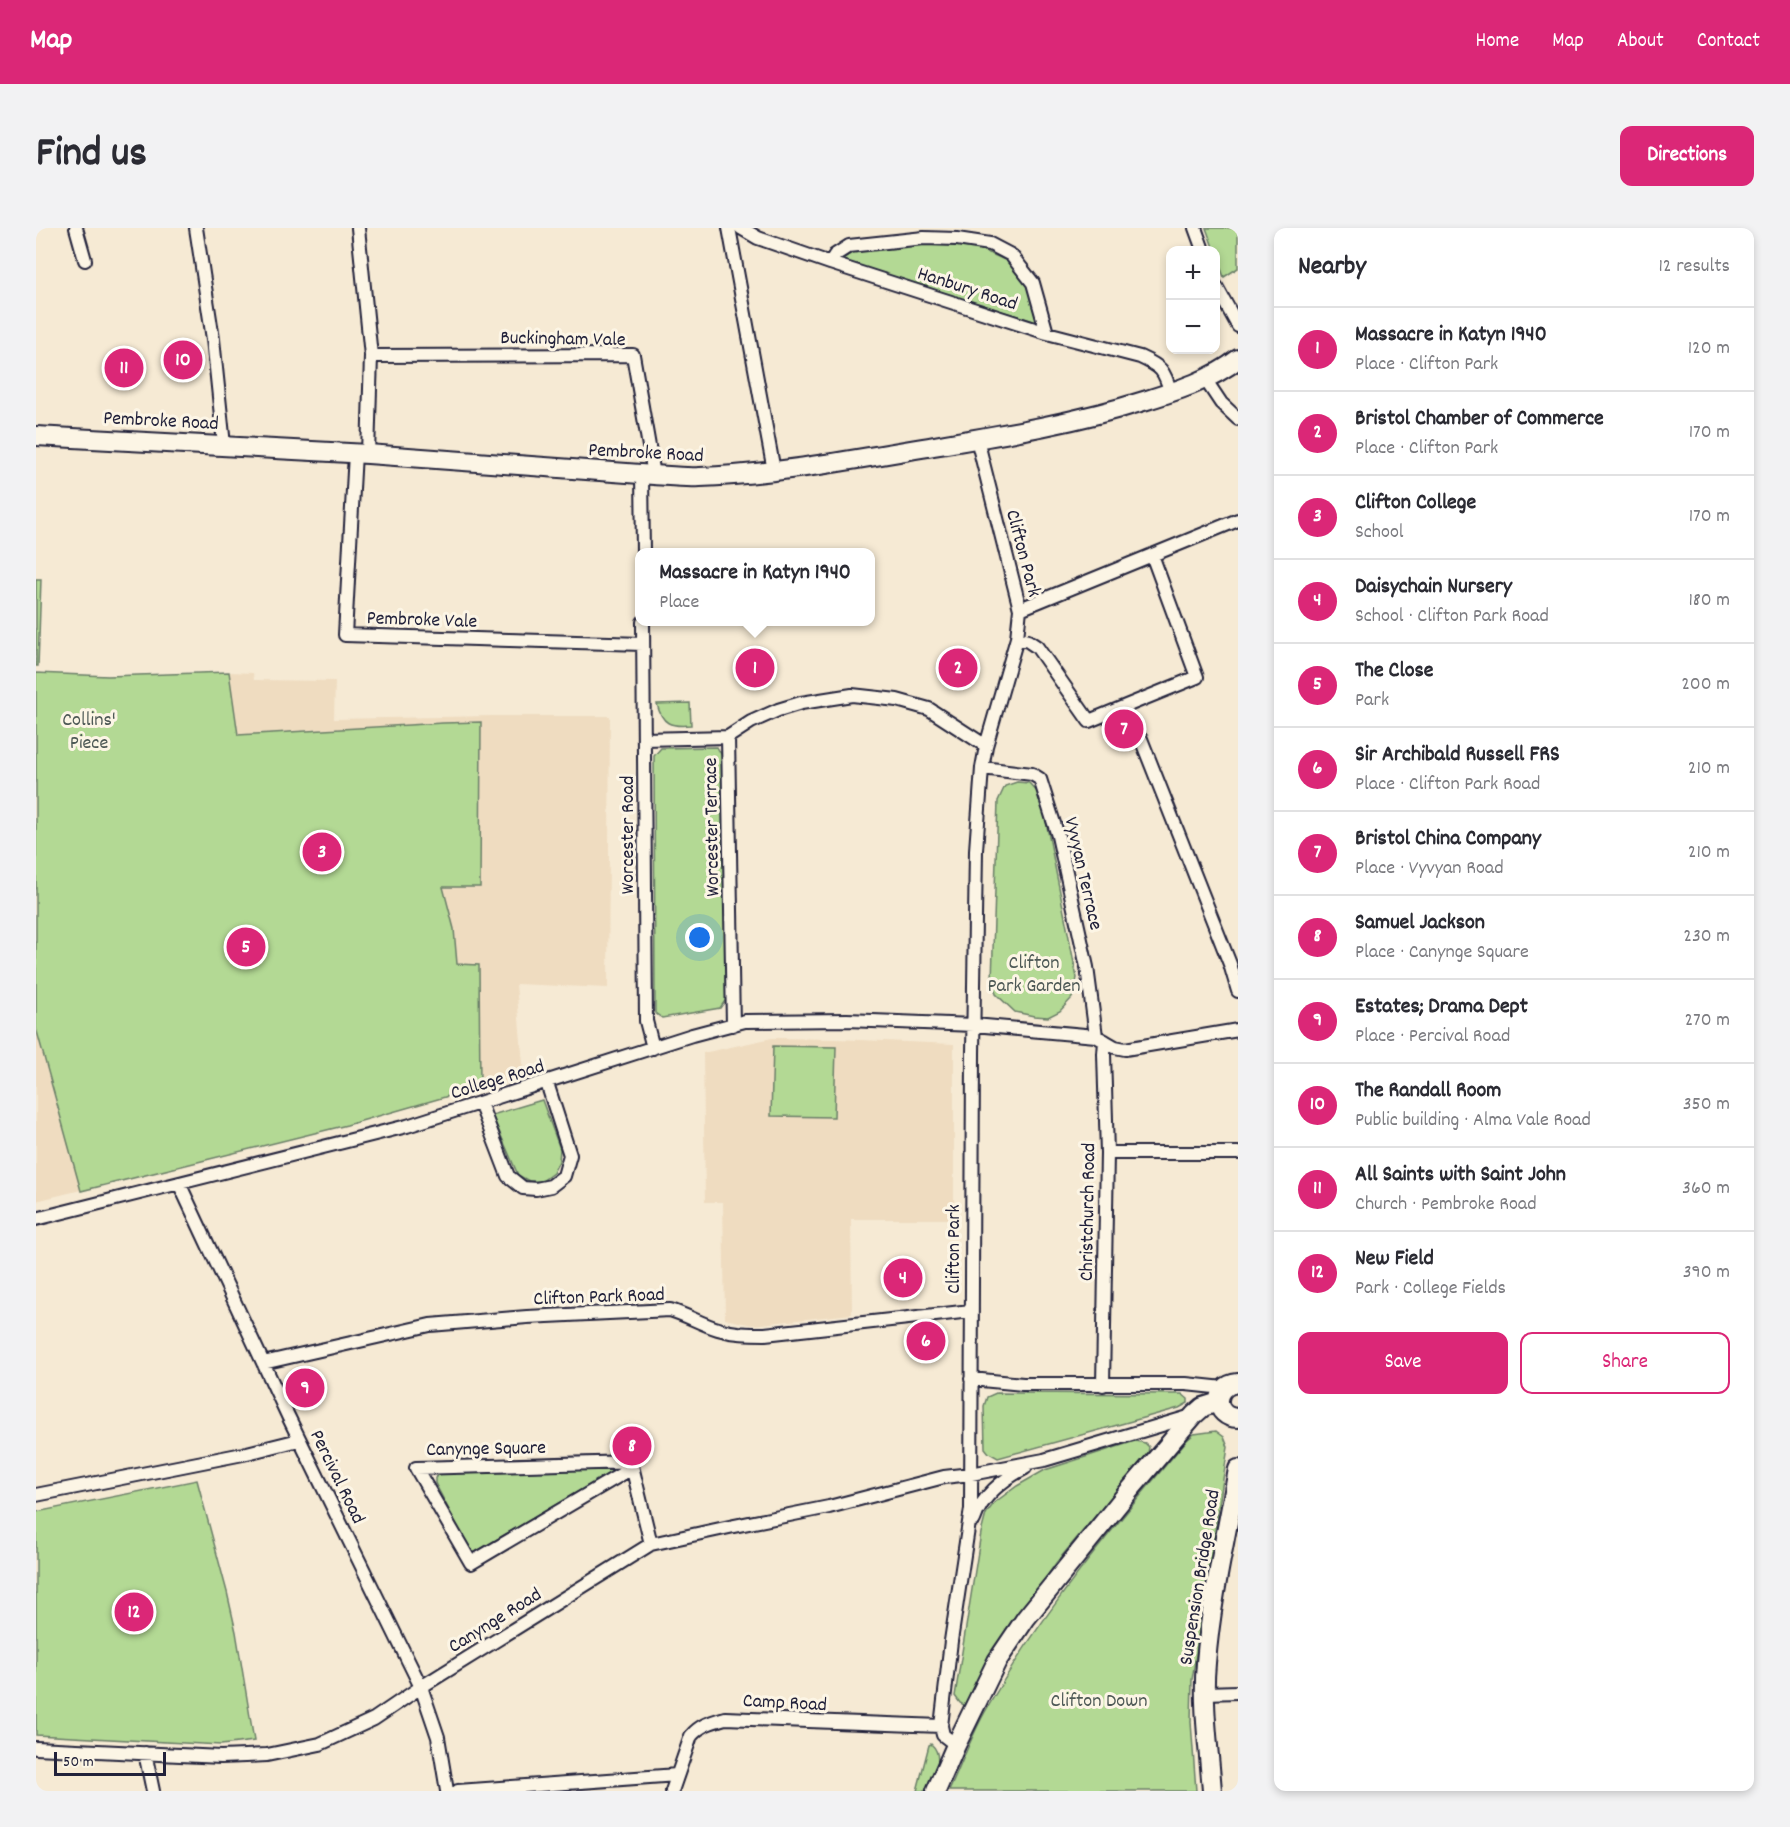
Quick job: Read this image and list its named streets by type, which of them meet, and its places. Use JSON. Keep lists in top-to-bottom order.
{
  "streets": {
    "main road": ["Pembroke Road", "Suspension Bridge Road"],
    "street": [
      "Hanbury Road",
      "Buckingham Vale",
      "Clifton Park",
      "Pembroke Vale",
      "Worcester Terrace",
      "Worcester Road",
      "Vyvyan Terrace",
      "College Road",
      "Christchurch Road",
      "Clifton Park Road",
      "Canynge Square",
      "Percival Road",
      "Canynge Road",
      "Camp Road"
    ]
  },
  "crossings": [
    ["Hanbury Road", "Pembroke Road"],
    ["Buckingham Vale", "Pembroke Road"],
    ["Pembroke Road", "Clifton Park"],
    ["Pembroke Road", "Pembroke Vale"],
    ["Clifton Park", "Vyvyan Terrace"],
    ["Clifton Park", "College Road"],
    ["Clifton Park", "Clifton Park Road"],
    ["Clifton Park", "Canynge Road"],
    ["Clifton Park", "Camp Road"],
    ["Pembroke Vale", "Worcester Road"],
    ["Worcester Terrace", "College Road"],
    ["Worcester Road", "College Road"],
    ["Vyvyan Terrace", "College Road"],
    ["Vyvyan Terrace", "Christchurch Road"],
    ["College Road", "Christchurch Road"],
    ["College Road", "Percival Road"],
    ["Clifton Park Road", "Percival Road"],
    ["Percival Road", "Canynge Road"]
  ],
  "parks": ["Collins' Piece", "Clifton Park Garden", "Clifton Down"],
  "scale_bar": "50 m",
  "page": {
    "header": "Map",
    "nav": [
      "Home",
      "Map",
      "About",
      "Contact"
    ],
    "title": "Find us",
    "buttons": [
      "Directions",
      ["Save", "Share"]
    ],
    "heading": ["Nearby", "12 results"],
    "map_buttons": ["+", "−"],
    "list": [
      {
        "mark": "1",
        "name": "Massacre in Katyn 1940",
        "note": "Place · Clifton Park",
        "value": "120 m"
      },
      {
        "mark": "2",
        "name": "Bristol Chamber of Commerce",
        "note": "Place · Clifton Park",
        "value": "170 m"
      },
      {
        "mark": "3",
        "name": "Clifton College",
        "note": "School",
        "value": "170 m"
      },
      {
        "mark": "4",
        "name": "Daisychain Nursery",
        "note": "School · Clifton Park Road",
        "value": "180 m"
      },
      {
        "mark": "5",
        "name": "The Close",
        "note": "Park",
        "value": "200 m"
      },
      {
        "mark": "6",
        "name": "Sir Archibald Russell FRS",
        "note": "Place · Clifton Park Road",
        "value": "210 m"
      },
      {
        "mark": "7",
        "name": "Bristol China Company",
        "note": "Place · Vyvyan Road",
        "value": "210 m"
      },
      {
        "mark": "8",
        "name": "Samuel Jackson",
        "note": "Place · Canynge Square",
        "value": "230 m"
      },
      {
        "mark": "9",
        "name": "Estates; Drama Dept",
        "note": "Place · Percival Road",
        "value": "270 m"
      },
      {
        "mark": "10",
        "name": "The Randall Room",
        "note": "Public building · Alma Vale Road",
        "value": "350 m"
      },
      {
        "mark": "11",
        "name": "All Saints with Saint John",
        "note": "Church · Pembroke Road",
        "value": "360 m"
      },
      {
        "mark": "12",
        "name": "New Field",
        "note": "Park · College Fields",
        "value": "390 m"
      }
    ],
    "pins": [
      "10",
      "11",
      "1",
      "2",
      "7",
      "3",
      "5",
      "4",
      "6",
      "9",
      "8",
      "12"
    ],
    "popup": ["Massacre in Katyn 1940", "Place"],
    "scale": "50 m"
  }
}
